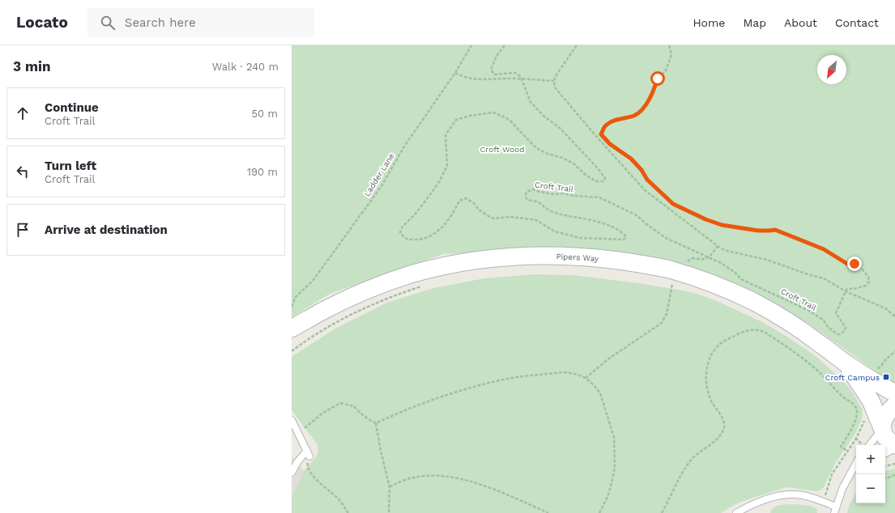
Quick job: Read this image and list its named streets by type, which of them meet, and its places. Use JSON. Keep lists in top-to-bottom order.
{
  "streets": {
    "main road": ["Pipers Way"],
    "path": ["Ladder Lane", "Croft Trail"]
  },
  "parks": ["Croft Wood"],
  "places": {
    "transit": ["Croft Campus"]
  },
  "north": "bottom left",
  "page": {
    "header": "Locato",
    "search": "Search here",
    "nav": [
      "Home",
      "Map",
      "About",
      "Contact"
    ],
    "heading": ["3 min", "Walk · 240 m"],
    "list": [
      ["Continue", "Croft Trail", "50 m"],
      ["Turn left", "Croft Trail", "190 m"],
      "Arrive at destination"
    ],
    "map_buttons": ["+", "−"]
  }
}
